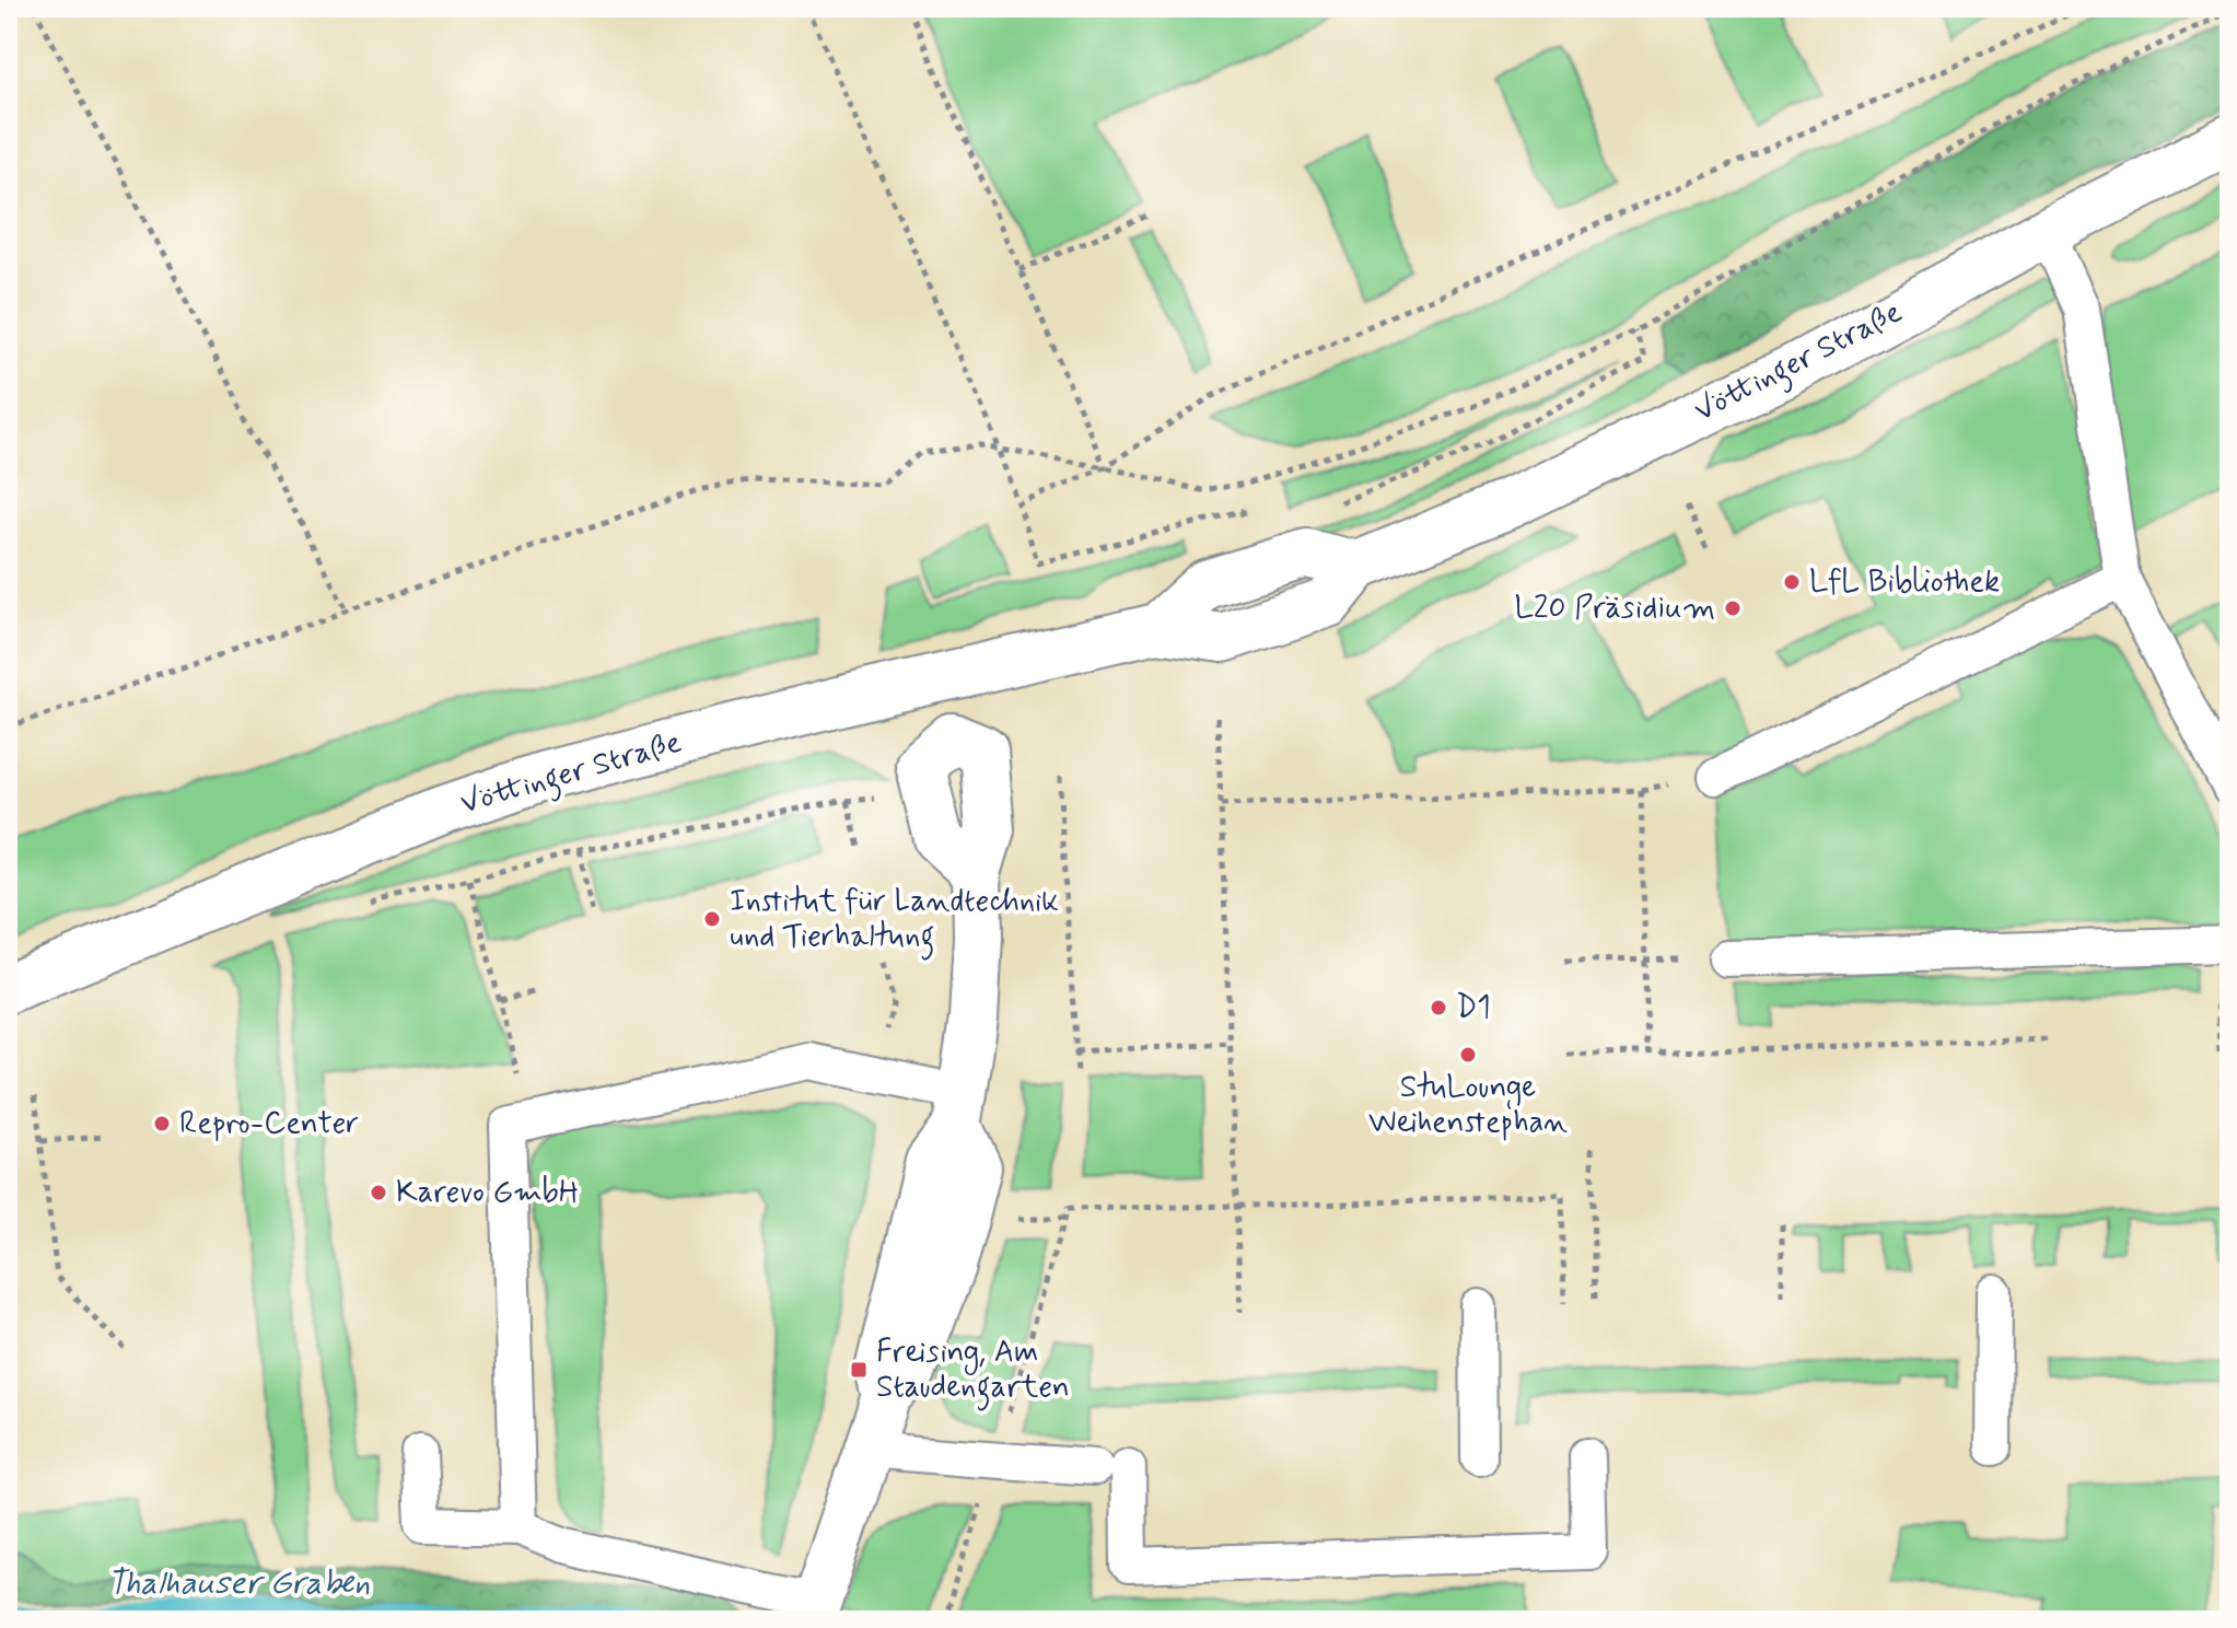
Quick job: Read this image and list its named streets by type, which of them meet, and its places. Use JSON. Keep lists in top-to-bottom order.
{
  "streets": {
    "main road": ["Vöttinger Straße"]
  },
  "water": ["Thalhauser Graben"],
  "places": {
    "other": [
      "LfL Bibliothek",
      "L20 Präsidium",
      "Institut für Landtechnik und Tierhaltung",
      "D1",
      "StuLounge Weihenstephan",
      "Repro-Center",
      "Karevo GmbH"
    ],
    "transit": ["Freising, Am Staudengarten"]
  }
}
